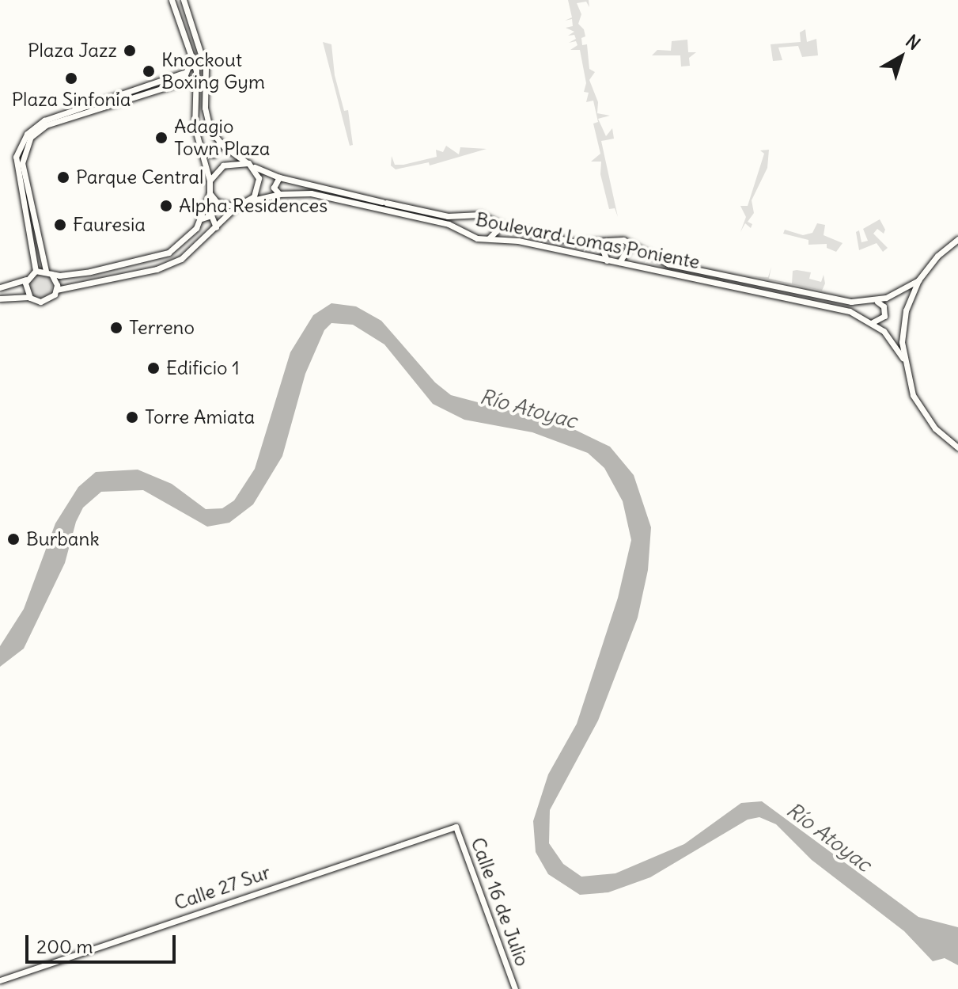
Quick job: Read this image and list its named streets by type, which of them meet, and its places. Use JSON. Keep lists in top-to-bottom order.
{
  "streets": {
    "street": ["Boulevard Lomas Poniente", "Calle 27 Sur", "Calle 16 de Julio"]
  },
  "crossings": [
    ["Calle 27 Sur", "Calle 16 de Julio"]
  ],
  "water": ["Río Atoyac"],
  "places": [
    "Plaza Jazz",
    "Knockout Boxing Gym",
    "Plaza Sinfonía",
    "Adagio Town Plaza",
    "Parque Central",
    "Alpha Residences",
    "Fauresia",
    "Terreno",
    "Edificio 1",
    "Torre Amiata",
    "Burbank"
  ],
  "scale_bar": "200 m",
  "north": "top right"
}
